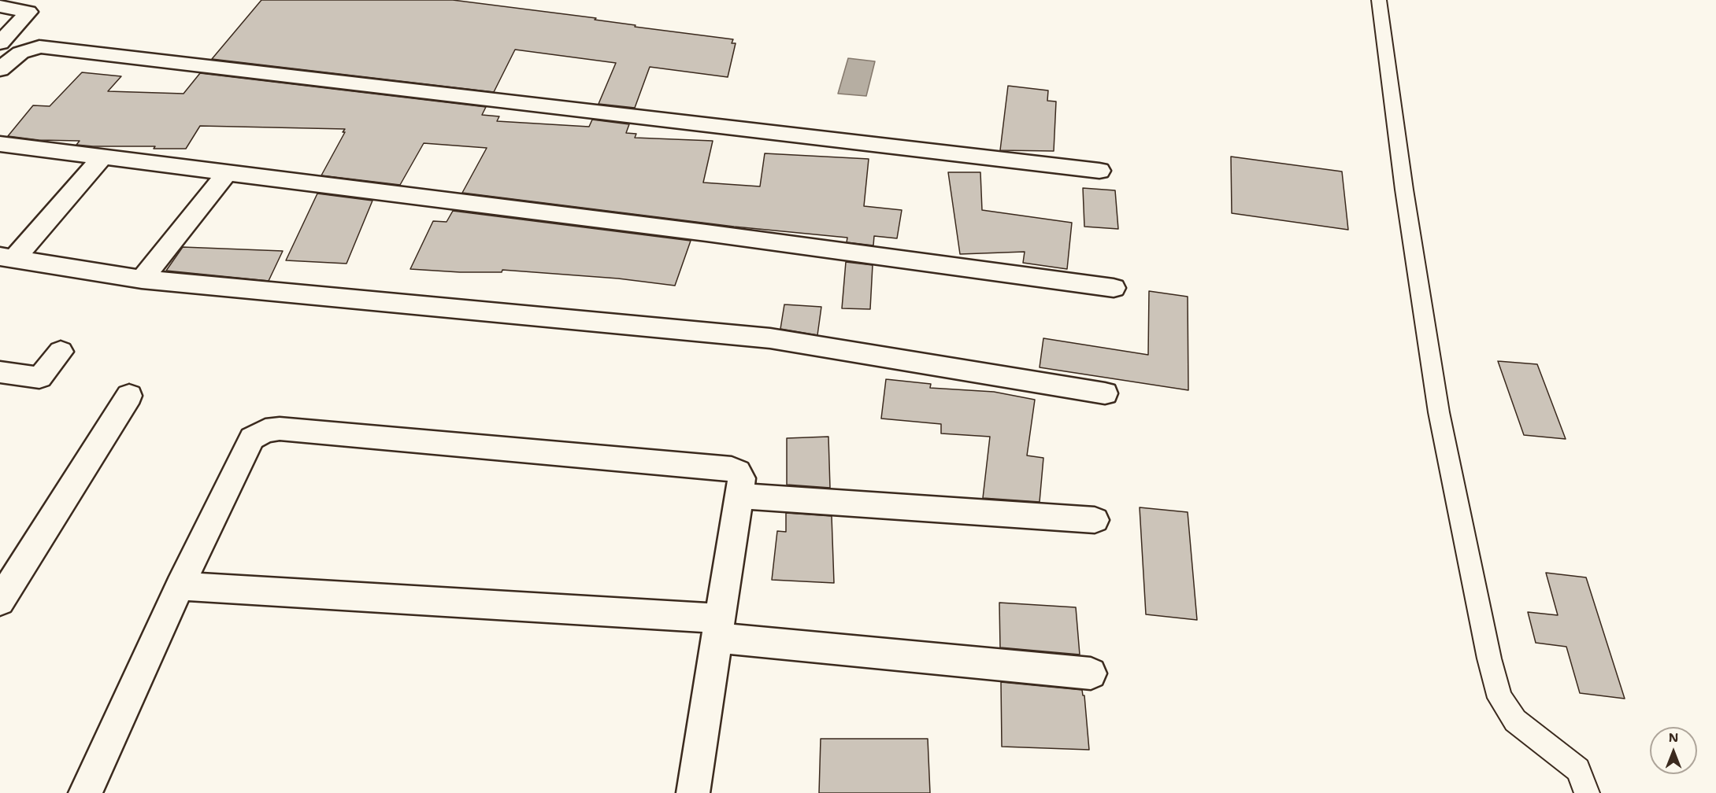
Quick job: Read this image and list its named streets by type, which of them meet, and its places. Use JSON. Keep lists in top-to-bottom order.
{
  "north": "top"
}
